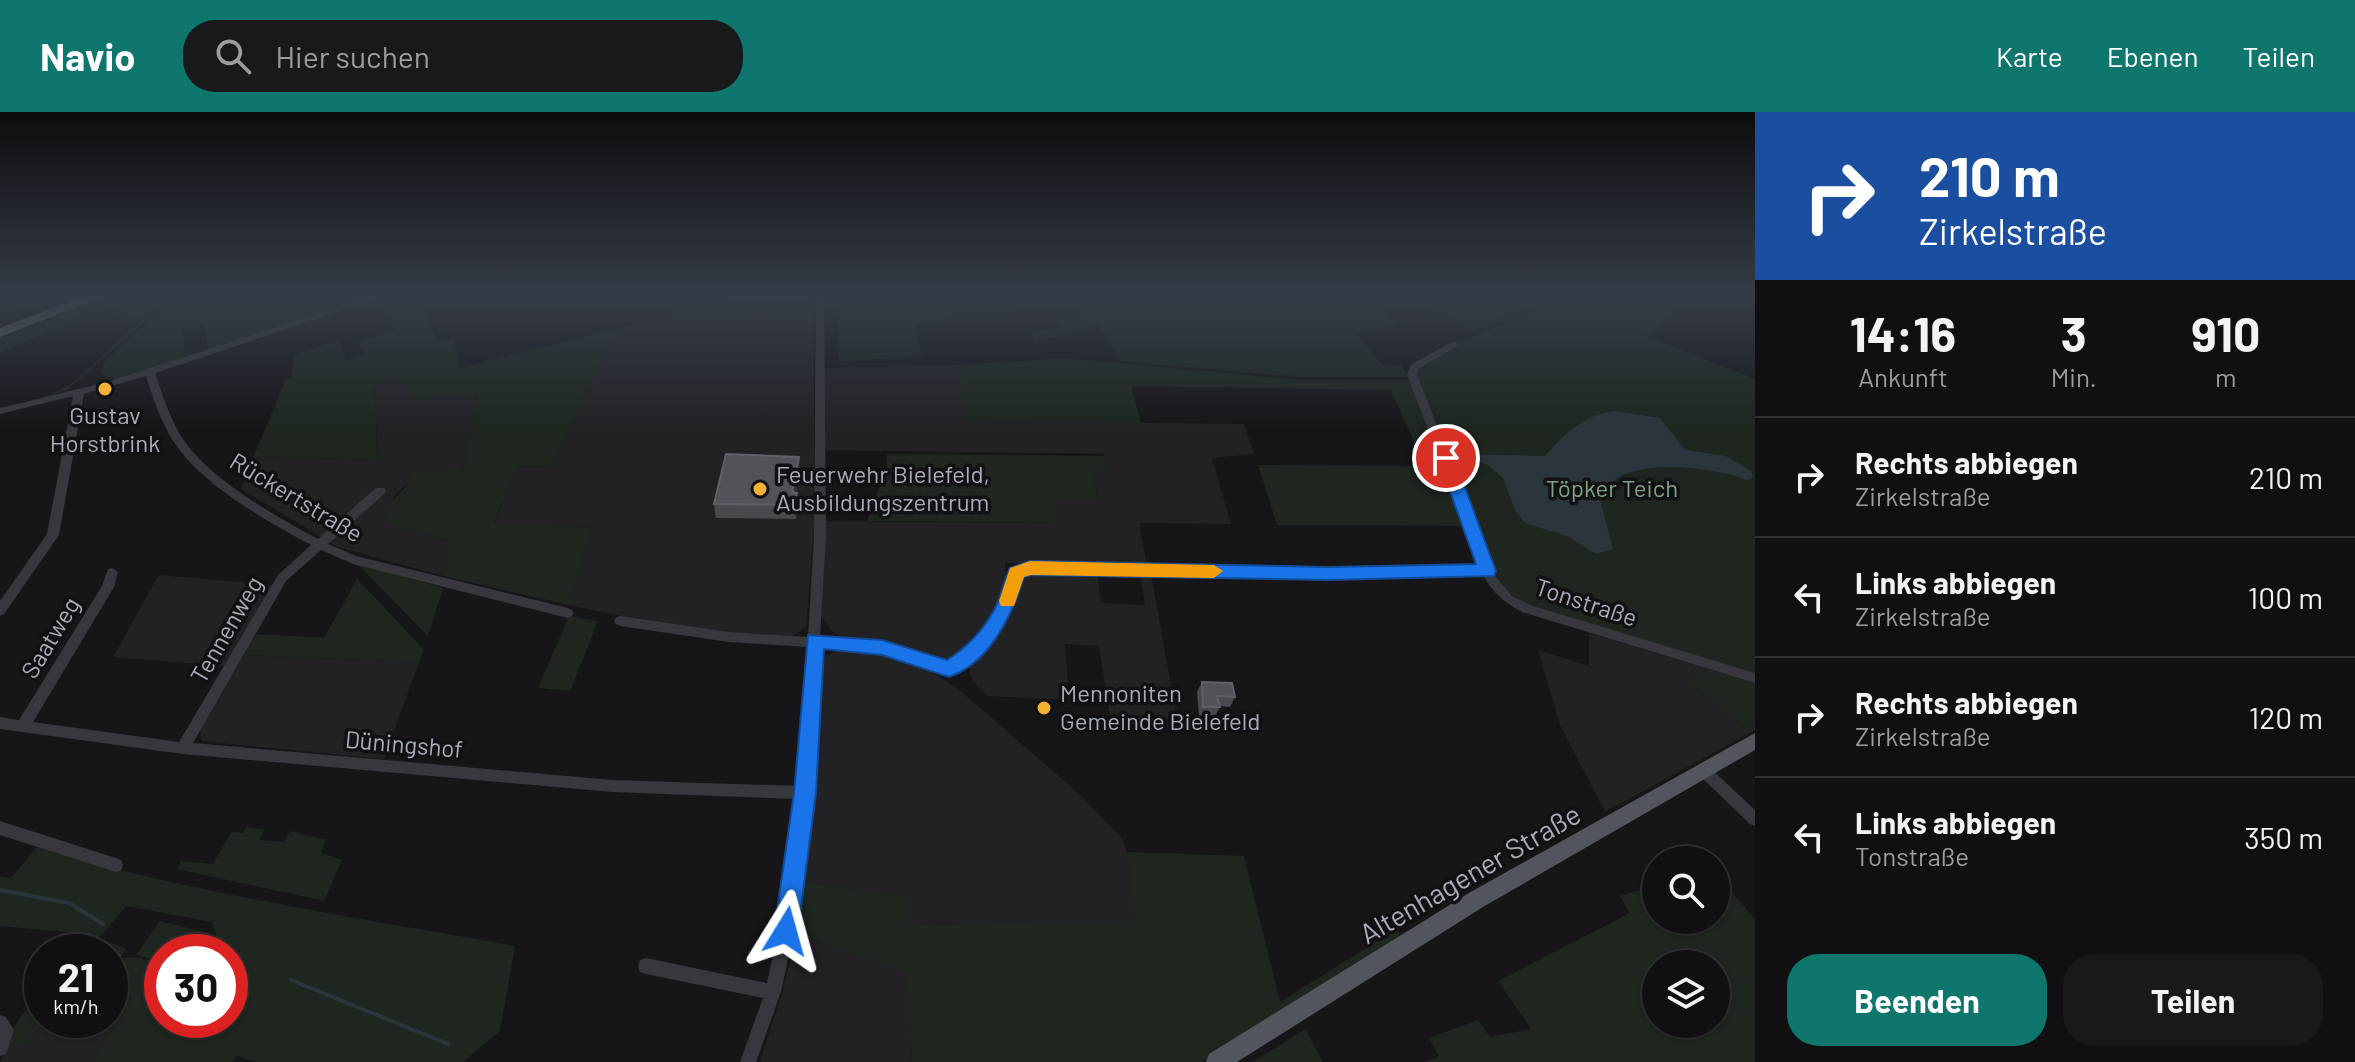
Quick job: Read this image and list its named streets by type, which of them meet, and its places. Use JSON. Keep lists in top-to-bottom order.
{
  "streets": {
    "main road": ["Altenhagener Straße"],
    "street": [
      "Rückertstraße",
      "Tonstraße",
      "Tennenweg",
      "Saatweg",
      "Düningshof"
    ]
  },
  "crossings": [
    ["Rückertstraße", "Tennenweg"],
    ["Tennenweg", "Düningshof"],
    ["Saatweg", "Düningshof"]
  ],
  "parks": ["Töpker Teich"],
  "places": ["Gustav Horstbrink", "Feuerwehr Bielefeld, Ausbildungszentrum", "Mennoniten Gemeinde Bielefeld"],
  "page": {
    "header": "Navio",
    "search": "Hier suchen",
    "nav": ["Karte", "Ebenen", "Teilen"],
    "turn": ["210 m", "Zirkelstraße"],
    "eta": [
      "14:16",
      "Ankunft",
      "3",
      "Min.",
      "910",
      "m"
    ],
    "list": [
      {
        "name": "Rechts abbiegen",
        "note": "Zirkelstraße",
        "value": "210 m"
      },
      {
        "name": "Links abbiegen",
        "note": "Zirkelstraße",
        "value": "100 m"
      },
      {
        "name": "Rechts abbiegen",
        "note": "Zirkelstraße",
        "value": "120 m"
      },
      {
        "name": "Links abbiegen",
        "note": "Tonstraße",
        "value": "350 m"
      }
    ],
    "speed": "21 km/h",
    "limit": "30",
    "buttons": ["Beenden", "Teilen"]
  }
}
